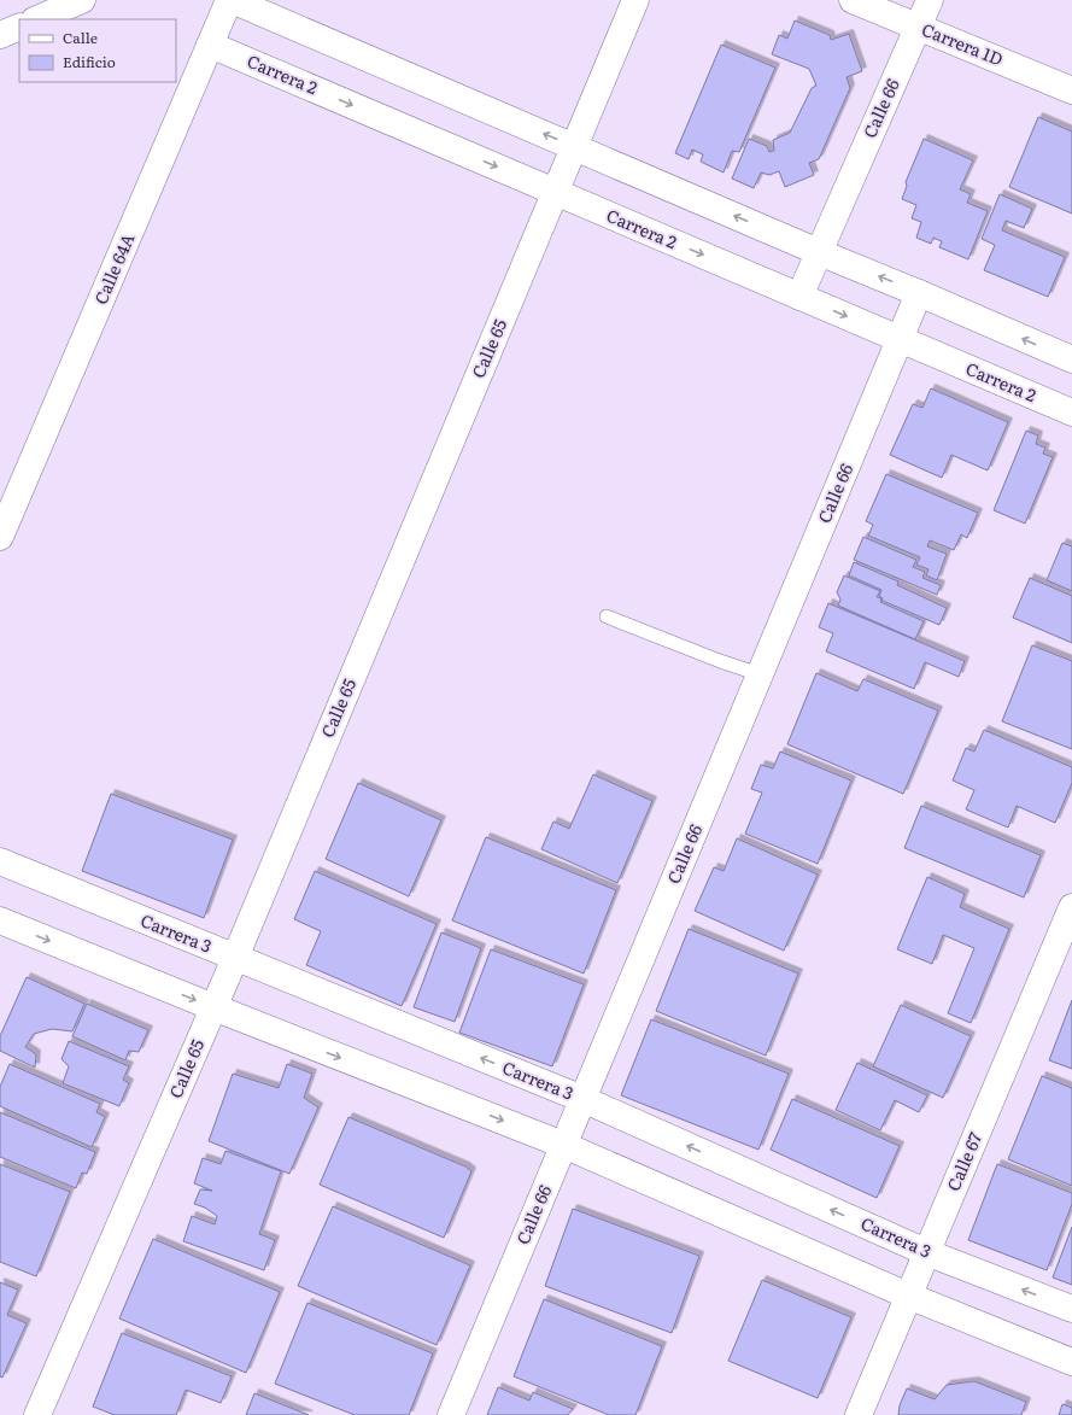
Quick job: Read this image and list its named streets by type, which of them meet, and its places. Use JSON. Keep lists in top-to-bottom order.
{
  "streets": {
    "street": [
      "Carrera 1D",
      "Carrera 2",
      "Calle 66",
      "Calle 64A",
      "Calle 65",
      "Carrera 3",
      "Calle 67"
    ]
  },
  "crossings": [
    ["Carrera 1D", "Calle 66"],
    ["Carrera 2", "Calle 66"],
    ["Carrera 2", "Calle 64A"],
    ["Carrera 2", "Calle 65"],
    ["Calle 66", "Carrera 3"],
    ["Calle 65", "Carrera 3"],
    ["Carrera 3", "Calle 67"]
  ],
  "legend": ["Calle", "Edificio"]
}
